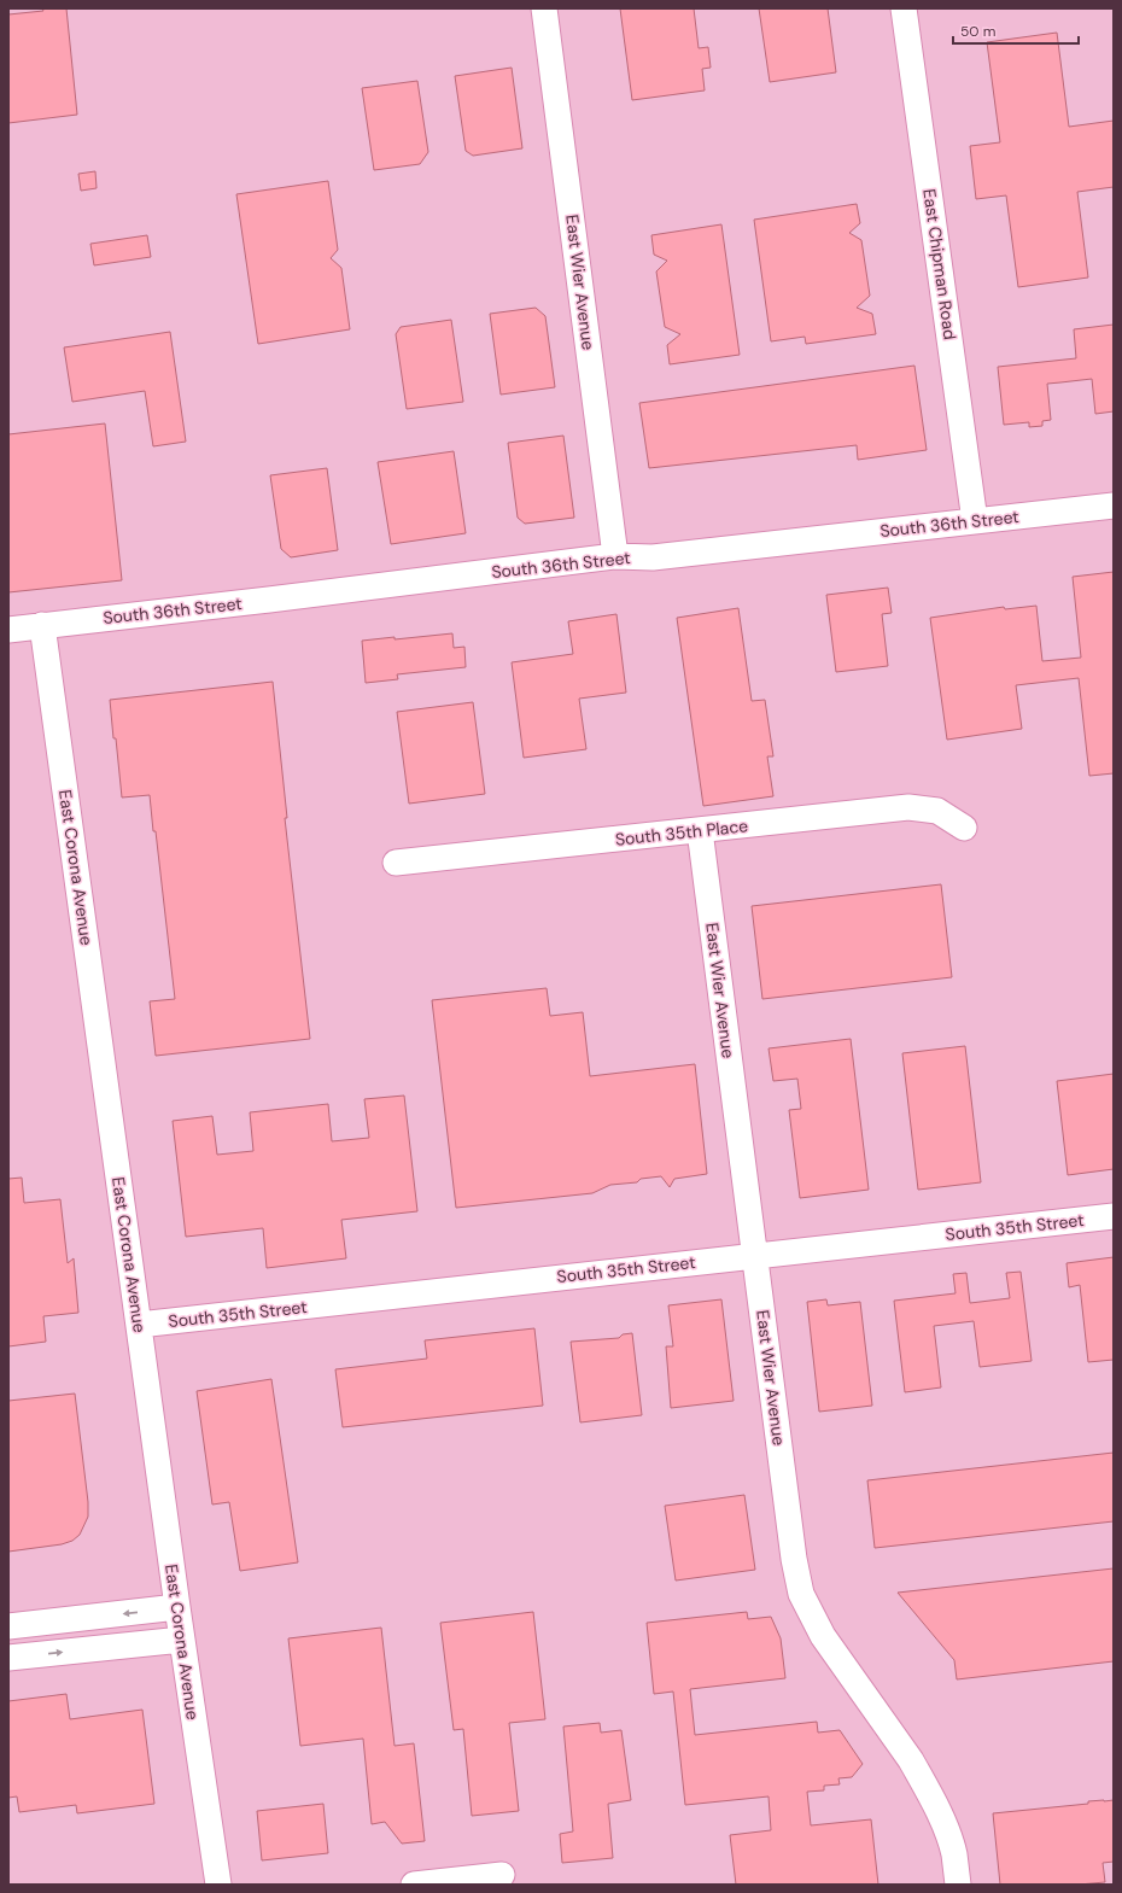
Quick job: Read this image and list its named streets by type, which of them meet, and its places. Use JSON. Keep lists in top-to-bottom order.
{
  "streets": {
    "street": [
      "East Chipman Road",
      "East Wier Avenue",
      "South 36th Street",
      "South 35th Place",
      "East Corona Avenue",
      "South 35th Street"
    ]
  },
  "crossings": [
    ["East Chipman Road", "South 36th Street"],
    ["East Wier Avenue", "South 36th Street"],
    ["East Wier Avenue", "South 35th Place"],
    ["East Wier Avenue", "South 35th Street"],
    ["South 36th Street", "East Corona Avenue"],
    ["East Corona Avenue", "South 35th Street"]
  ],
  "scale_bar": "50 m"
}
